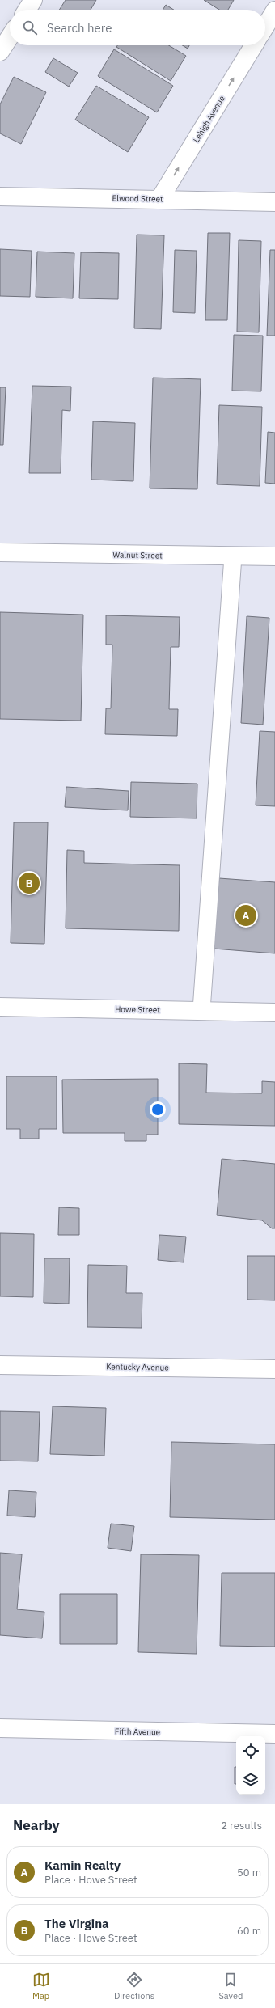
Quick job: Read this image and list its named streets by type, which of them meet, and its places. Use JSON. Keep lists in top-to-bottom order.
{
  "streets": {
    "main road": [
      "Lehigh Avenue",
      "Elwood Street",
      "Walnut Street",
      "Howe Street",
      "Kentucky Avenue",
      "Fifth Avenue"
    ]
  },
  "crossings": [
    ["Lehigh Avenue", "Elwood Street"]
  ],
  "one_way": ["Lehigh Avenue"],
  "page": {
    "search": "Search here",
    "pins": ["B", "A"],
    "heading": ["Nearby", "2 results"],
    "list": [
      {
        "mark": "A",
        "name": "Kamin Realty",
        "note": "Place · Howe Street",
        "value": "50 m"
      },
      {
        "mark": "B",
        "name": "The Virgina",
        "note": "Place · Howe Street",
        "value": "60 m"
      }
    ],
    "nav": ["Map", "Directions", "Saved"]
  }
}
